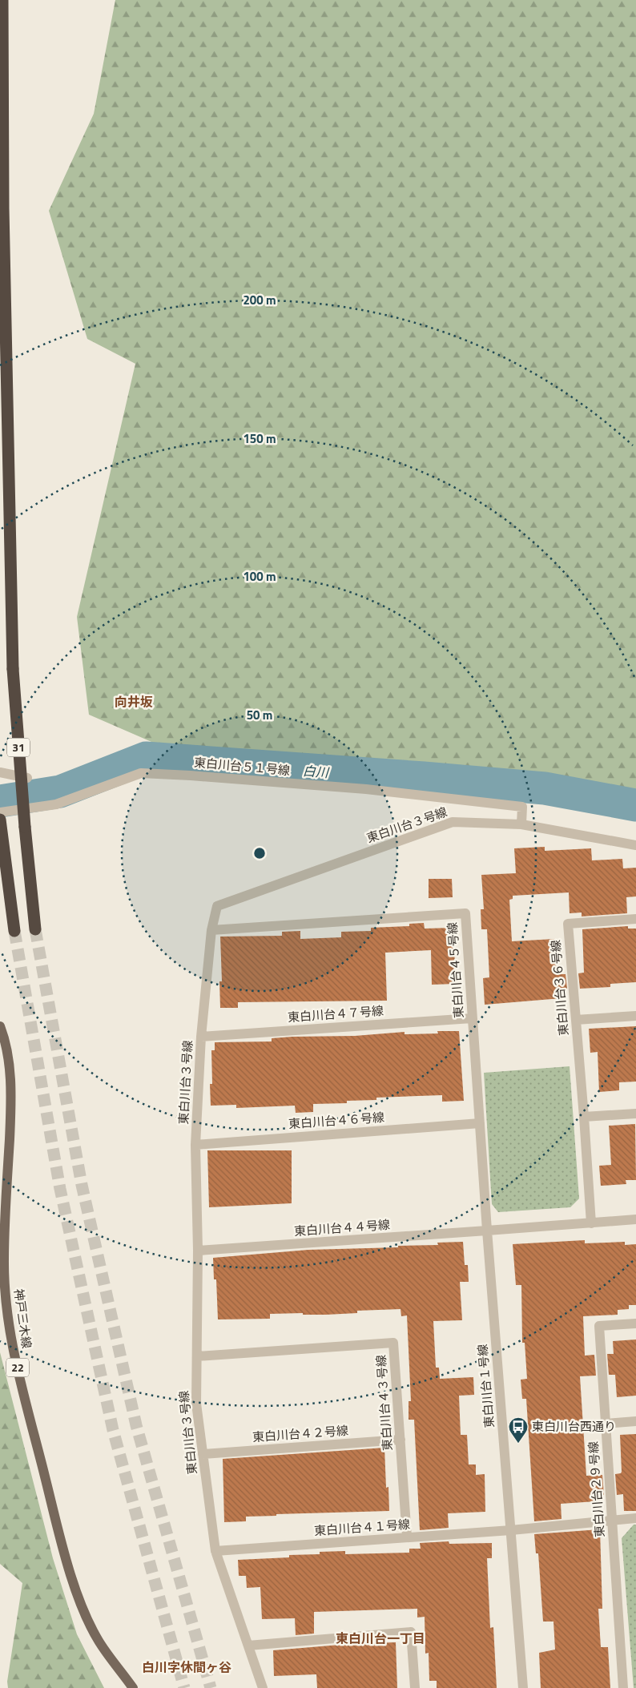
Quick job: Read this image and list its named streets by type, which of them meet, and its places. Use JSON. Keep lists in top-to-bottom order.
{
  "streets": {
    "highway": ["31"],
    "main road": ["神戸三木線", "22"],
    "street": [
      "東白川台５１号線",
      "東白川台３号線",
      "東白川台４５号線",
      "東白川台３６号線",
      "東白川台４７号線",
      "東白川台４６号線",
      "東白川台４４号線",
      "東白川台１号線",
      "東白川台４３号線",
      "東白川台４２号線",
      "東白川台２９号線",
      "東白川台４１号線"
    ]
  },
  "crossings": [
    ["東白川台５１号線", "東白川台３号線"],
    ["東白川台３号線", "東白川台４５号線"],
    ["東白川台３号線", "東白川台４７号線"],
    ["東白川台３号線", "東白川台４６号線"],
    ["東白川台３号線", "東白川台４４号線"],
    ["東白川台３号線", "東白川台４３号線"],
    ["東白川台３号線", "東白川台４２号線"],
    ["東白川台３号線", "東白川台４１号線"],
    ["東白川台４５号線", "東白川台４７号線"],
    ["東白川台４５号線", "東白川台４６号線"],
    ["東白川台４５号線", "東白川台４４号線"],
    ["東白川台４５号線", "東白川台１号線"],
    ["東白川台４４号線", "東白川台１号線"],
    ["東白川台１号線", "東白川台４１号線"],
    ["東白川台４３号線", "東白川台４２号線"],
    ["東白川台４３号線", "東白川台４１号線"],
    ["東白川台２９号線", "東白川台４１号線"]
  ],
  "districts": ["向井坂", "東白川台一丁目", "白川字休間ヶ谷"],
  "water": ["白川"],
  "places": {
    "bus stop": ["東白川台西通り"]
  },
  "rings": [
    "200 m",
    "150 m",
    "100 m",
    "50 m"
  ]
}
